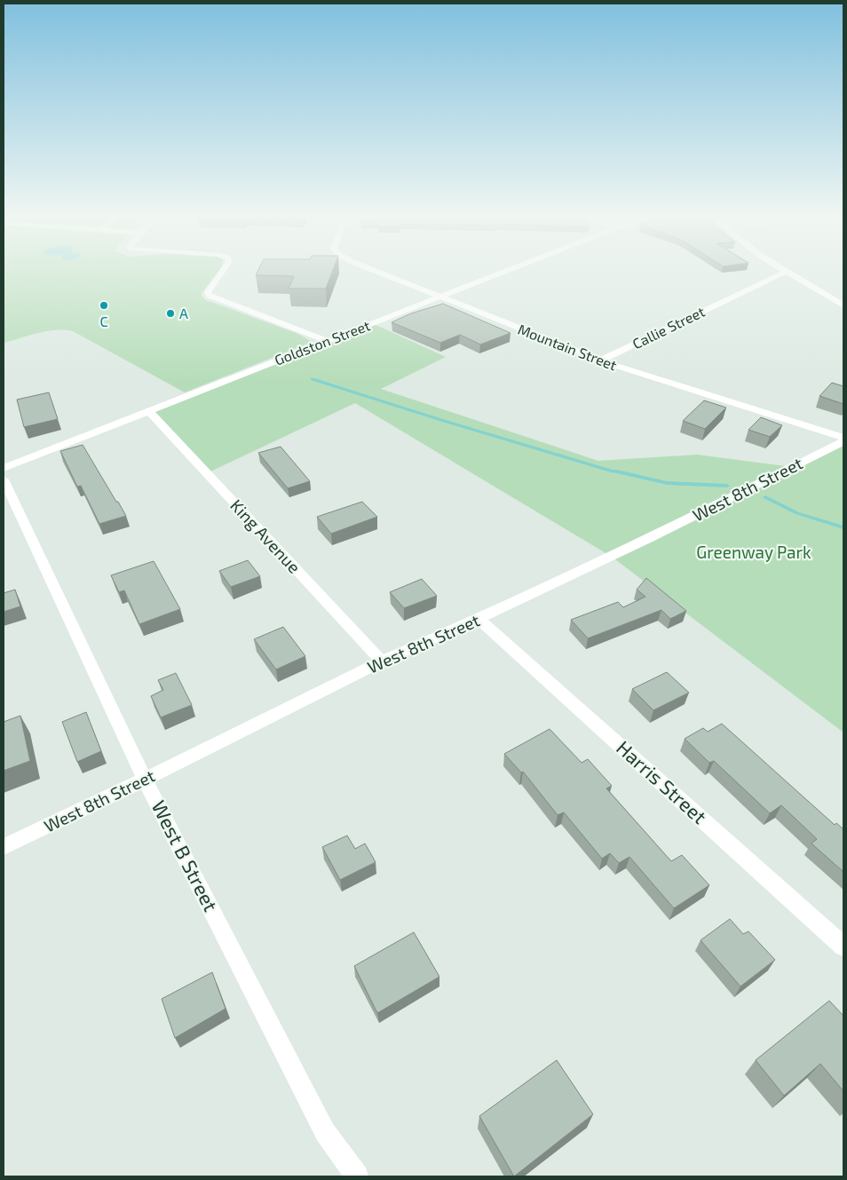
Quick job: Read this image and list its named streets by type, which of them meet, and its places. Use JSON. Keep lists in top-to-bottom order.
{
  "streets": {
    "street": [
      "Callie Street",
      "Goldston Street",
      "Mountain Street",
      "West 8th Street",
      "King Avenue",
      "Harris Street",
      "West B Street"
    ]
  },
  "crossings": [
    ["Callie Street", "Mountain Street"],
    ["Goldston Street", "Mountain Street"],
    ["Goldston Street", "King Avenue"],
    ["West 8th Street", "King Avenue"],
    ["West 8th Street", "Harris Street"],
    ["West 8th Street", "West B Street"]
  ],
  "parks": ["Greenway Park"],
  "places": ["C", "A"]
}
